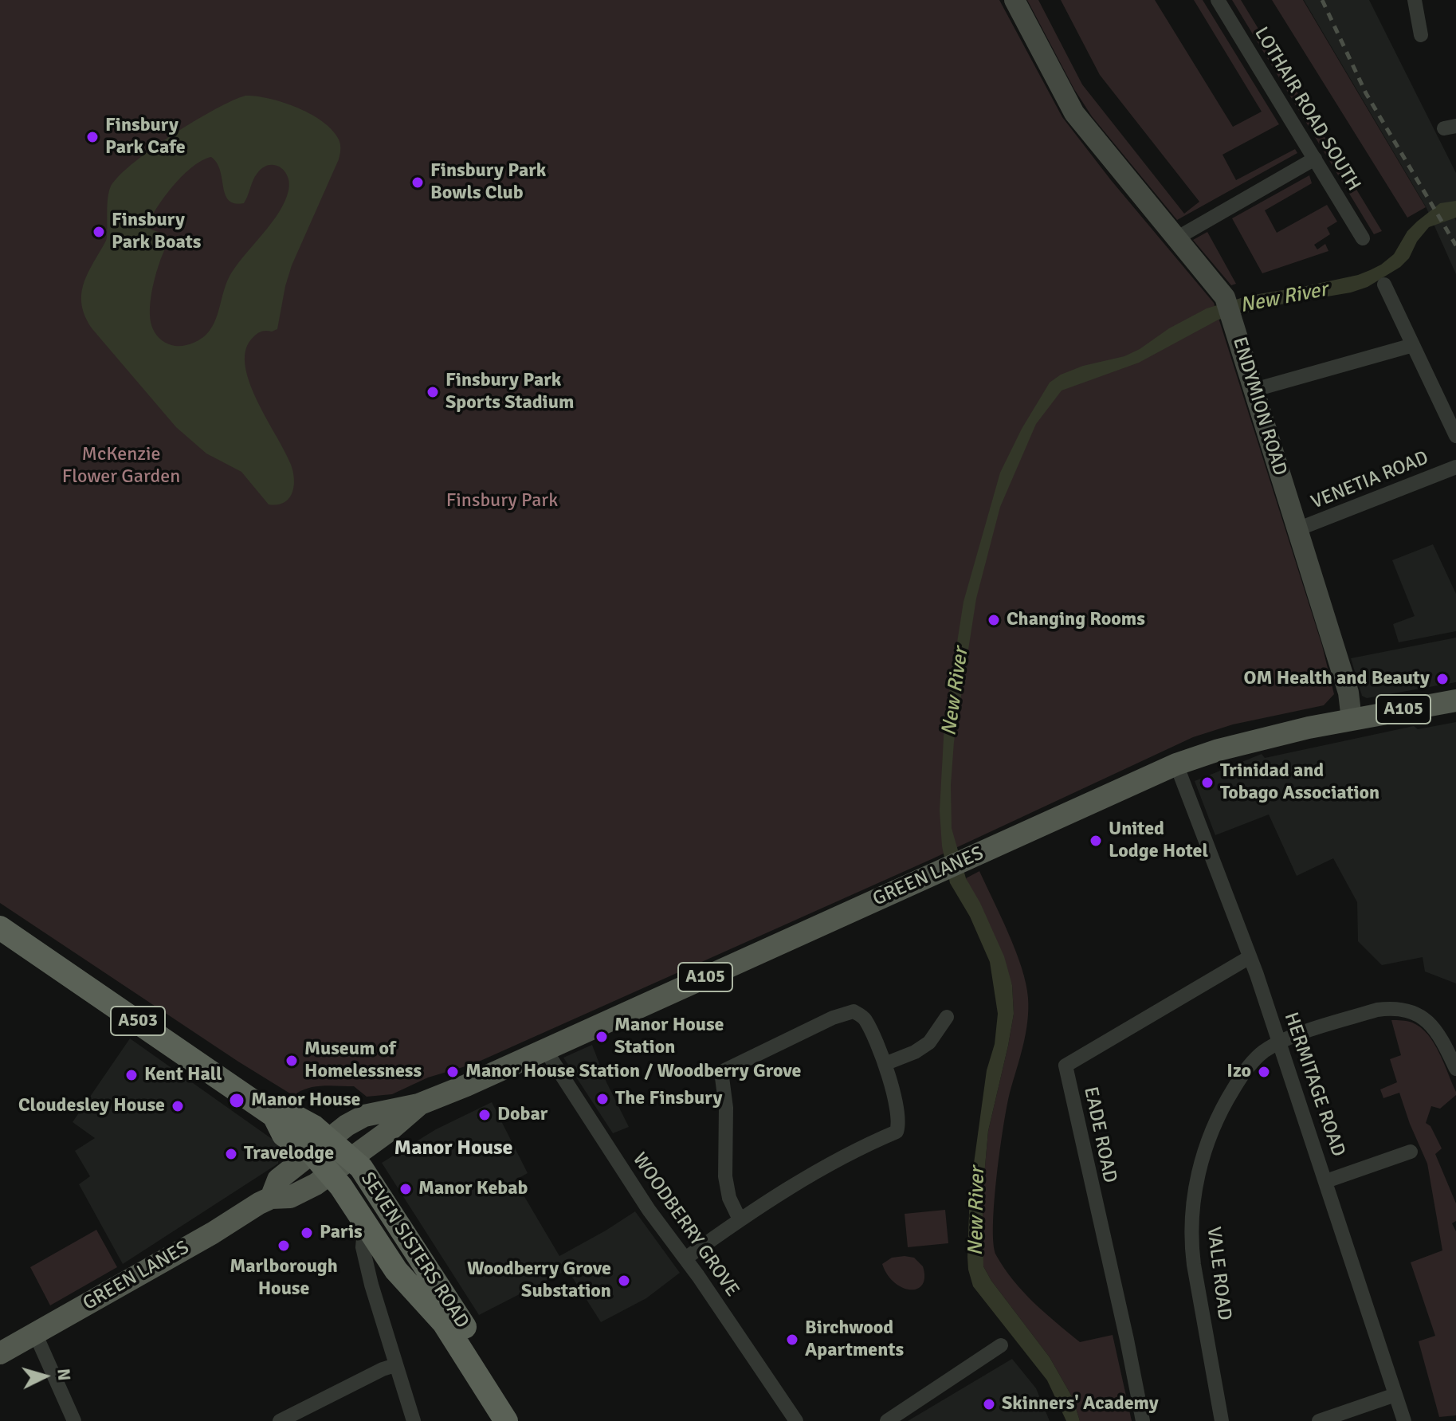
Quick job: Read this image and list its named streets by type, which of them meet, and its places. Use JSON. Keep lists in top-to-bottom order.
{
  "streets": {
    "highway": ["A503", "SEVEN SISTERS ROAD"],
    "main road": ["ENDYMION ROAD", "A105", "GREEN LANES"],
    "street": [
      "LOTHAIR ROAD SOUTH",
      "VENETIA ROAD",
      "HERMITAGE ROAD",
      "EADE ROAD",
      "WOODBERRY GROVE",
      "VALE ROAD"
    ]
  },
  "crossings": [
    ["ENDYMION ROAD", "VENETIA ROAD"],
    ["ENDYMION ROAD", "GREEN LANES"],
    ["GREEN LANES", "HERMITAGE ROAD"],
    ["GREEN LANES", "WOODBERRY GROVE"],
    ["GREEN LANES", "SEVEN SISTERS ROAD"],
    ["HERMITAGE ROAD", "EADE ROAD"],
    ["HERMITAGE ROAD", "VALE ROAD"]
  ],
  "districts": ["Manor House"],
  "water": ["New River"],
  "parks": ["McKenzie Flower Garden", "Finsbury Park"],
  "places": [
    "Finsbury Park Cafe",
    "Finsbury Park Bowls Club",
    "Finsbury Park Boats",
    "Finsbury Park Sports Stadium",
    "Changing Rooms",
    "OM Health and Beauty",
    "Trinidad and Tobago Association",
    "United Lodge Hotel",
    "Manor House Station",
    "Museum of Homelessness",
    "Manor House Station / Woodberry Grove",
    "Izo",
    "Kent Hall",
    "The Finsbury",
    "Manor House",
    "Cloudesley House",
    "Dobar",
    "Travelodge",
    "Manor Kebab",
    "Paris",
    "Marlborough House",
    "Woodberry Grove Substation",
    "Birchwood Apartments",
    "Skinners' Academy"
  ],
  "north": "right"
}
